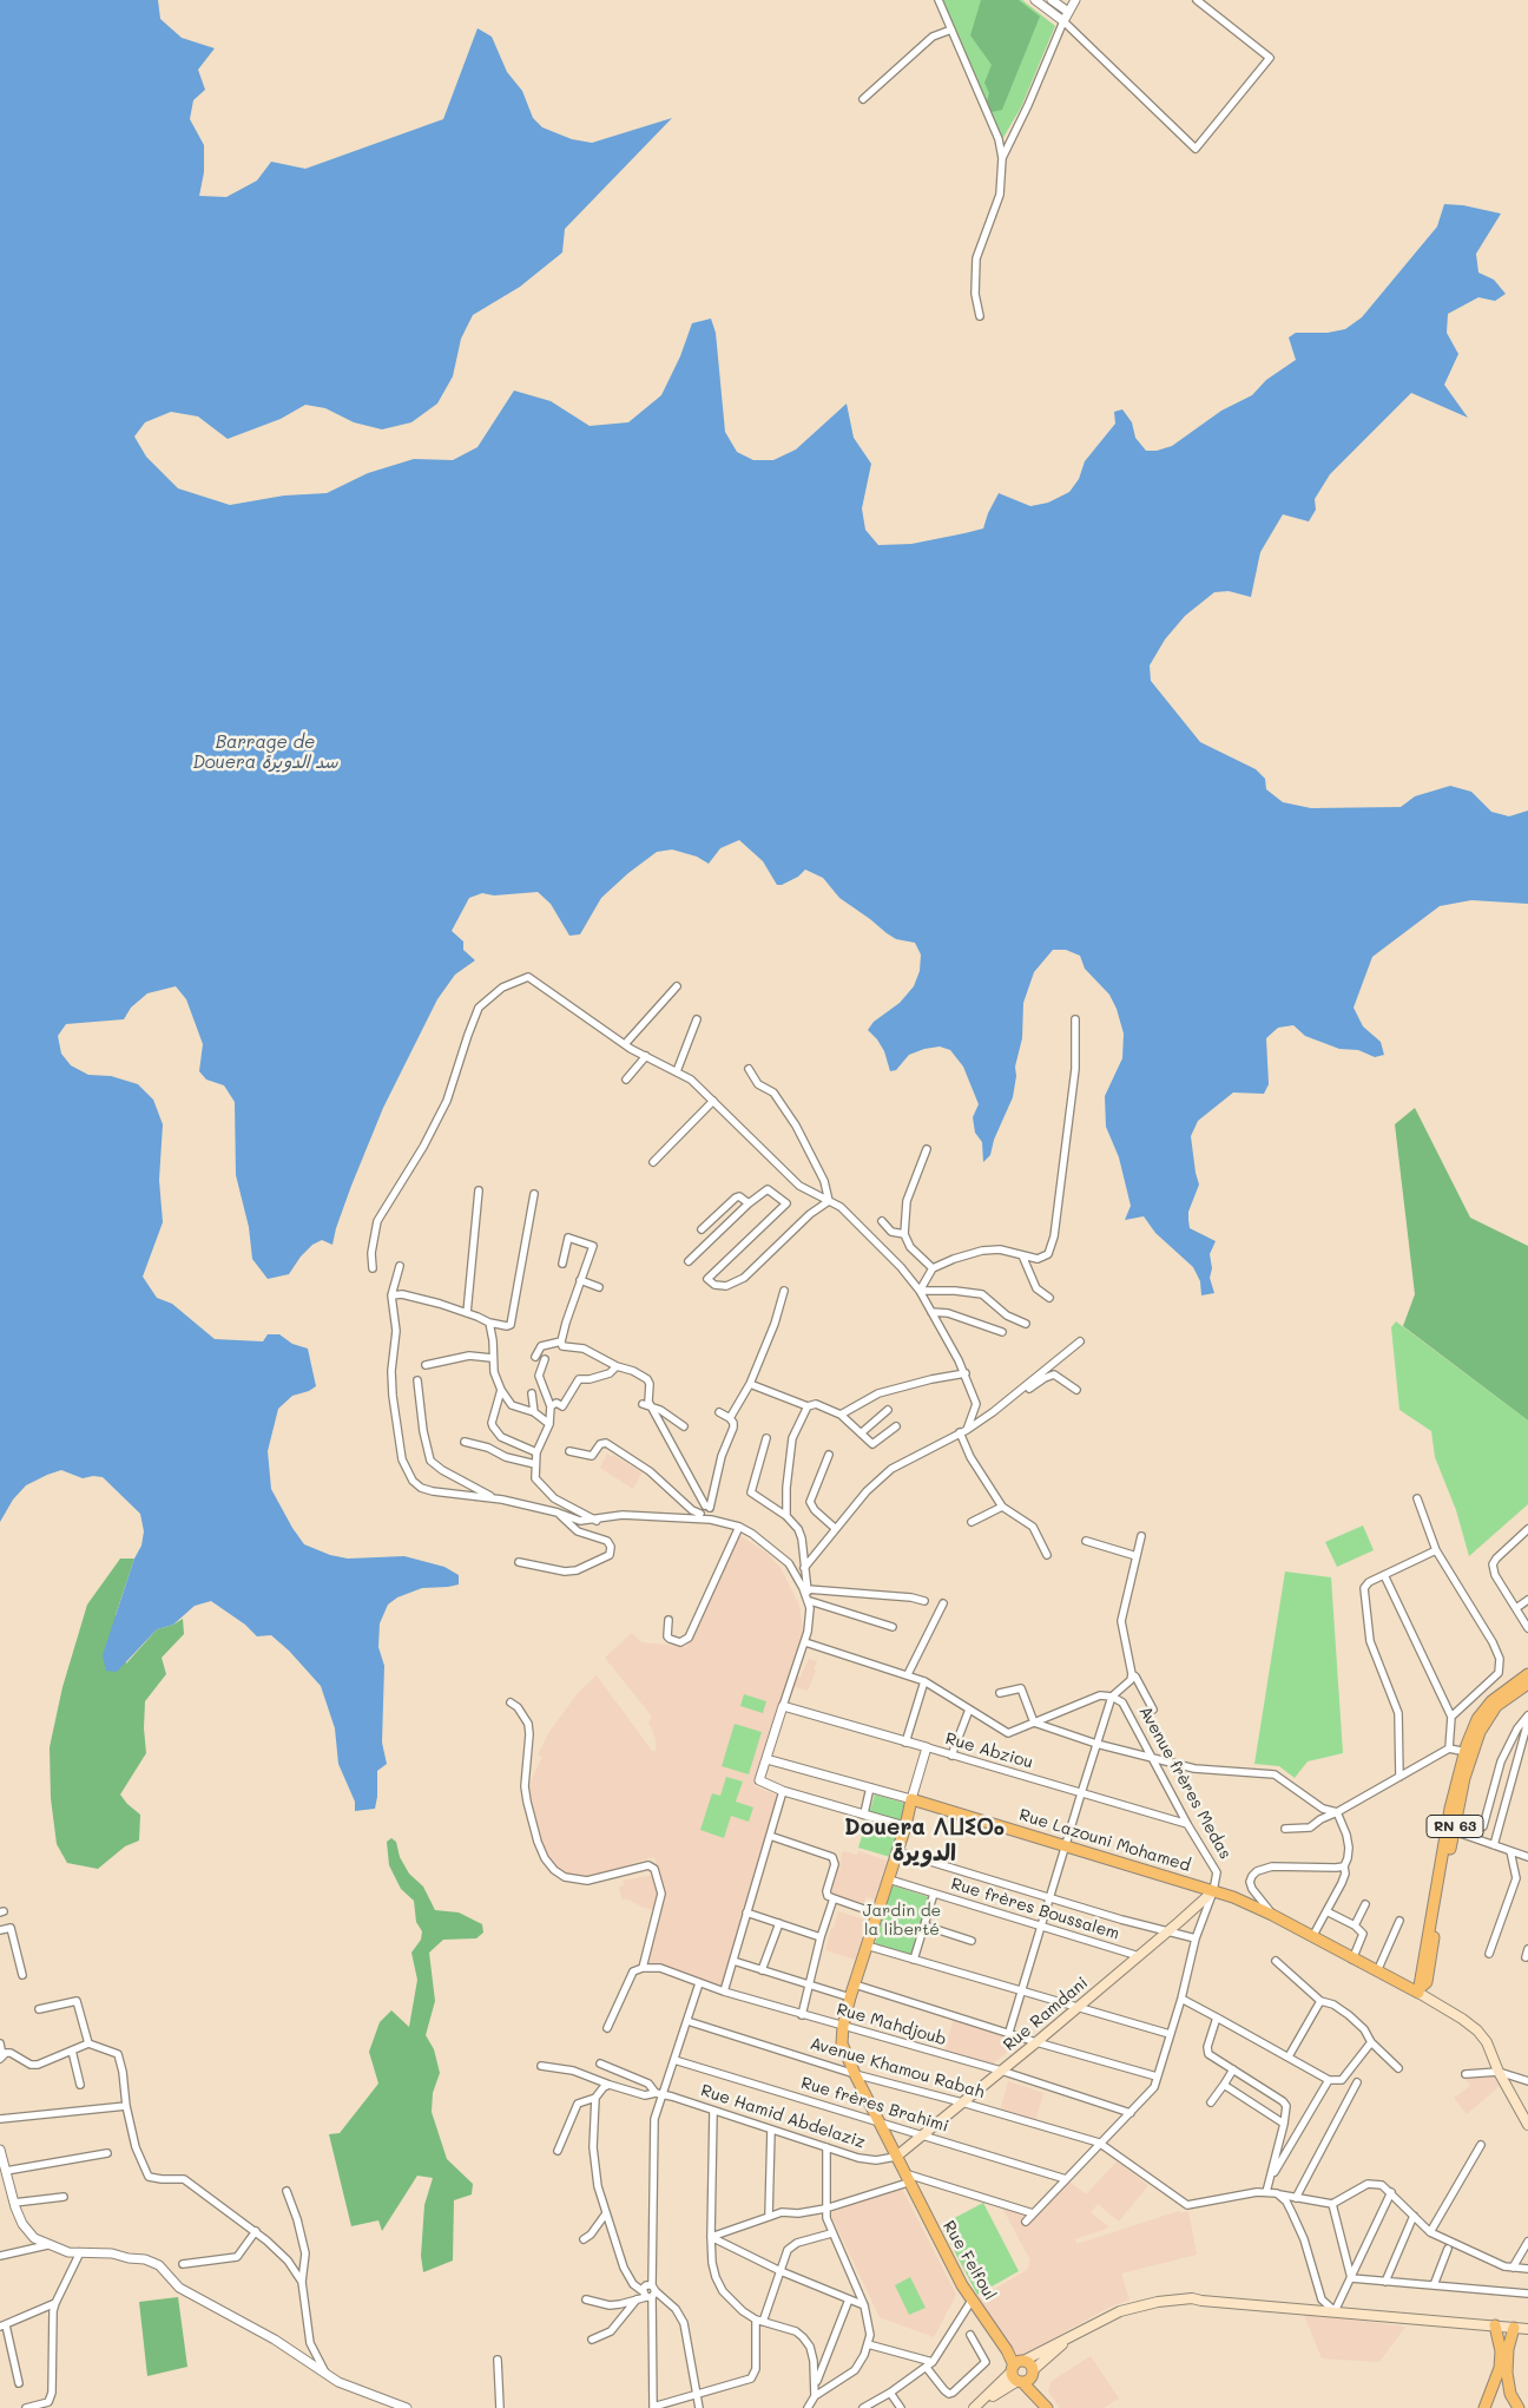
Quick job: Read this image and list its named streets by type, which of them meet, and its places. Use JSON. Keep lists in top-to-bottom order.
{
  "streets": {
    "main road": [
      "RN 63",
      "Rue Lazouni Mohamed",
      "Rue Ramdani",
      "Rue Felfoul"
    ],
    "street": [
      "Rue Abziou",
      "Avenue frères Medas",
      "Rue frères Boussalem",
      "Rue Mahdjoub",
      "Avenue Khamou Rabah",
      "Rue frères Brahimi",
      "Rue Hamid Abdelaziz"
    ]
  },
  "crossings": [
    ["Rue Abziou", "Avenue frères Medas"],
    ["Avenue frères Medas", "Rue Lazouni Mohamed"],
    ["Avenue frères Medas", "Rue Ramdani"],
    ["RN 63", "Rue Lazouni Mohamed"],
    ["Rue Lazouni Mohamed", "Rue Ramdani"],
    ["Rue frères Boussalem", "Rue Ramdani"],
    ["Rue Ramdani", "Rue Mahdjoub"],
    ["Rue Ramdani", "Avenue Khamou Rabah"],
    ["Rue Ramdani", "Rue frères Brahimi"],
    ["Rue Ramdani", "Rue Hamid Abdelaziz"],
    ["Rue Ramdani", "Rue Felfoul"],
    ["Rue Mahdjoub", "Rue Felfoul"],
    ["Avenue Khamou Rabah", "Rue Felfoul"],
    ["Rue frères Brahimi", "Rue Felfoul"],
    ["Rue Hamid Abdelaziz", "Rue Felfoul"]
  ],
  "districts": ["Douera ⴷⵡⵉⵔⴰ الدويرة"],
  "water": ["Barrage de Douera سد الدويرة"],
  "parks": ["Jardin de la liberté"]
}
